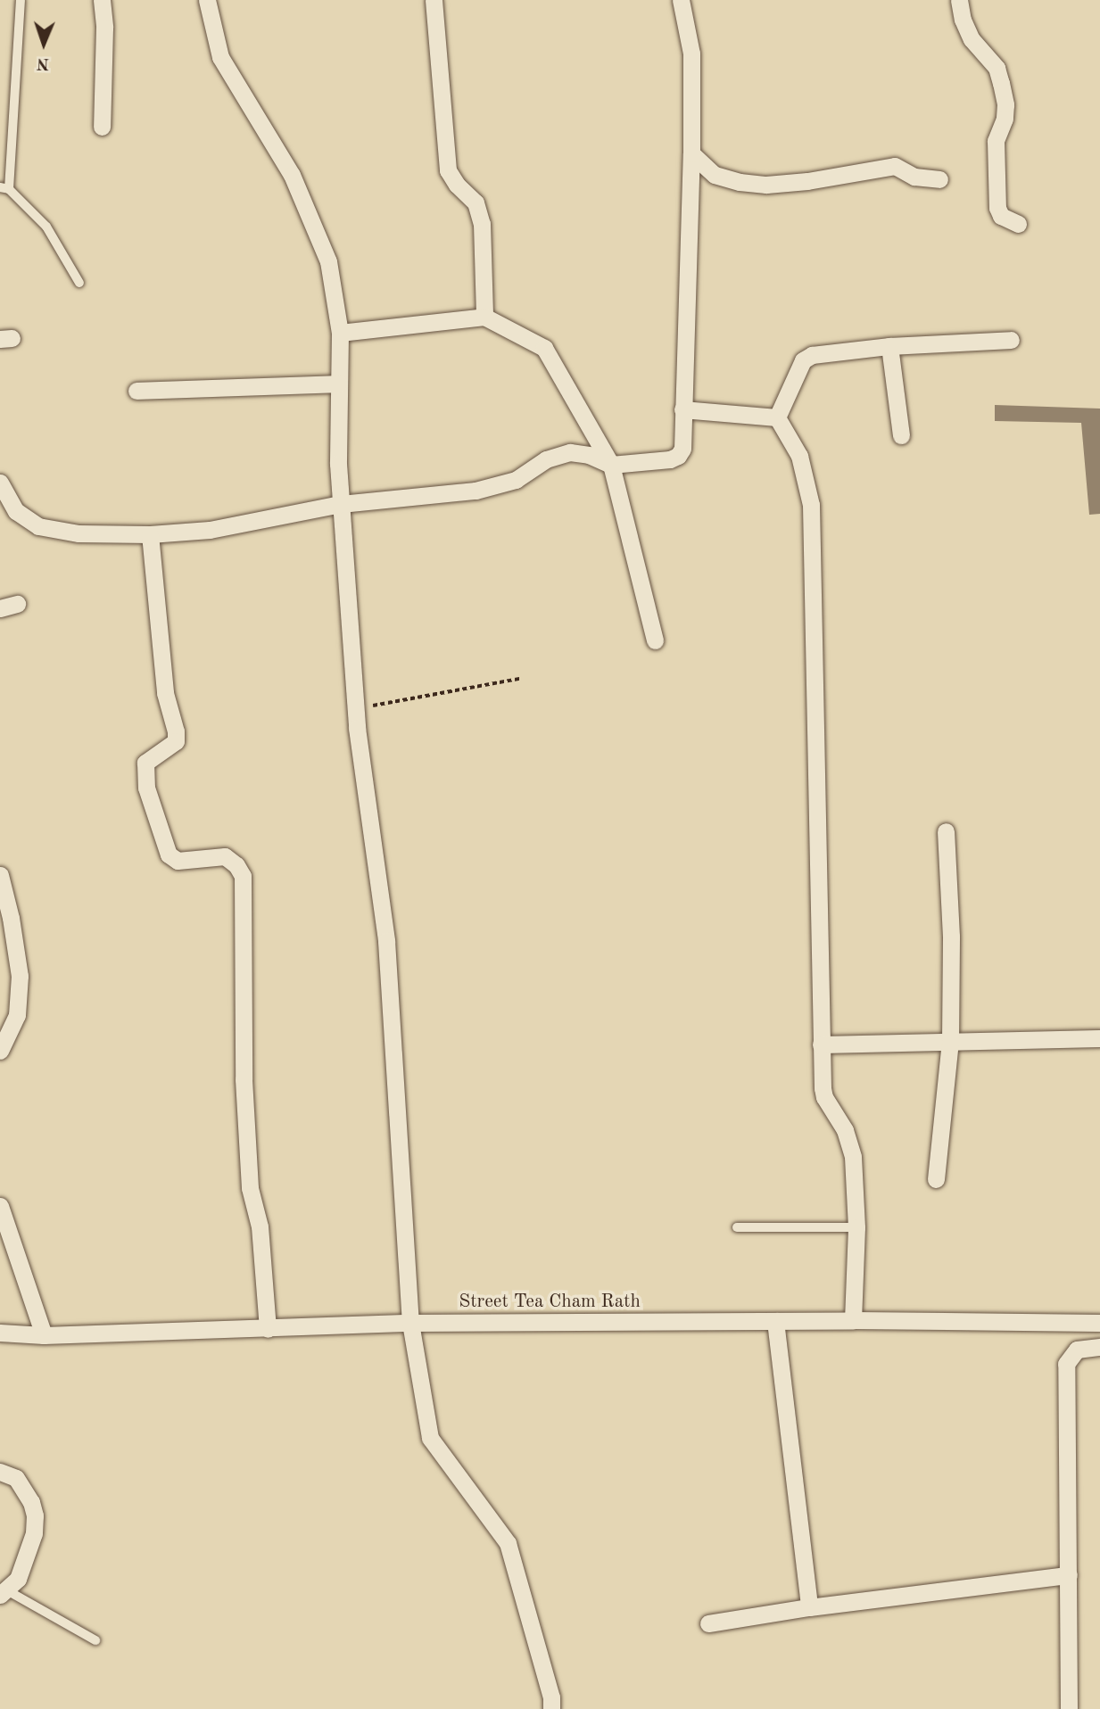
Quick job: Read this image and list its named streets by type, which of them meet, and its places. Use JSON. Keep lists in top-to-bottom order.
{
  "streets": {
    "street": ["Street Tea Cham Rath"]
  },
  "north": "bottom"
}
